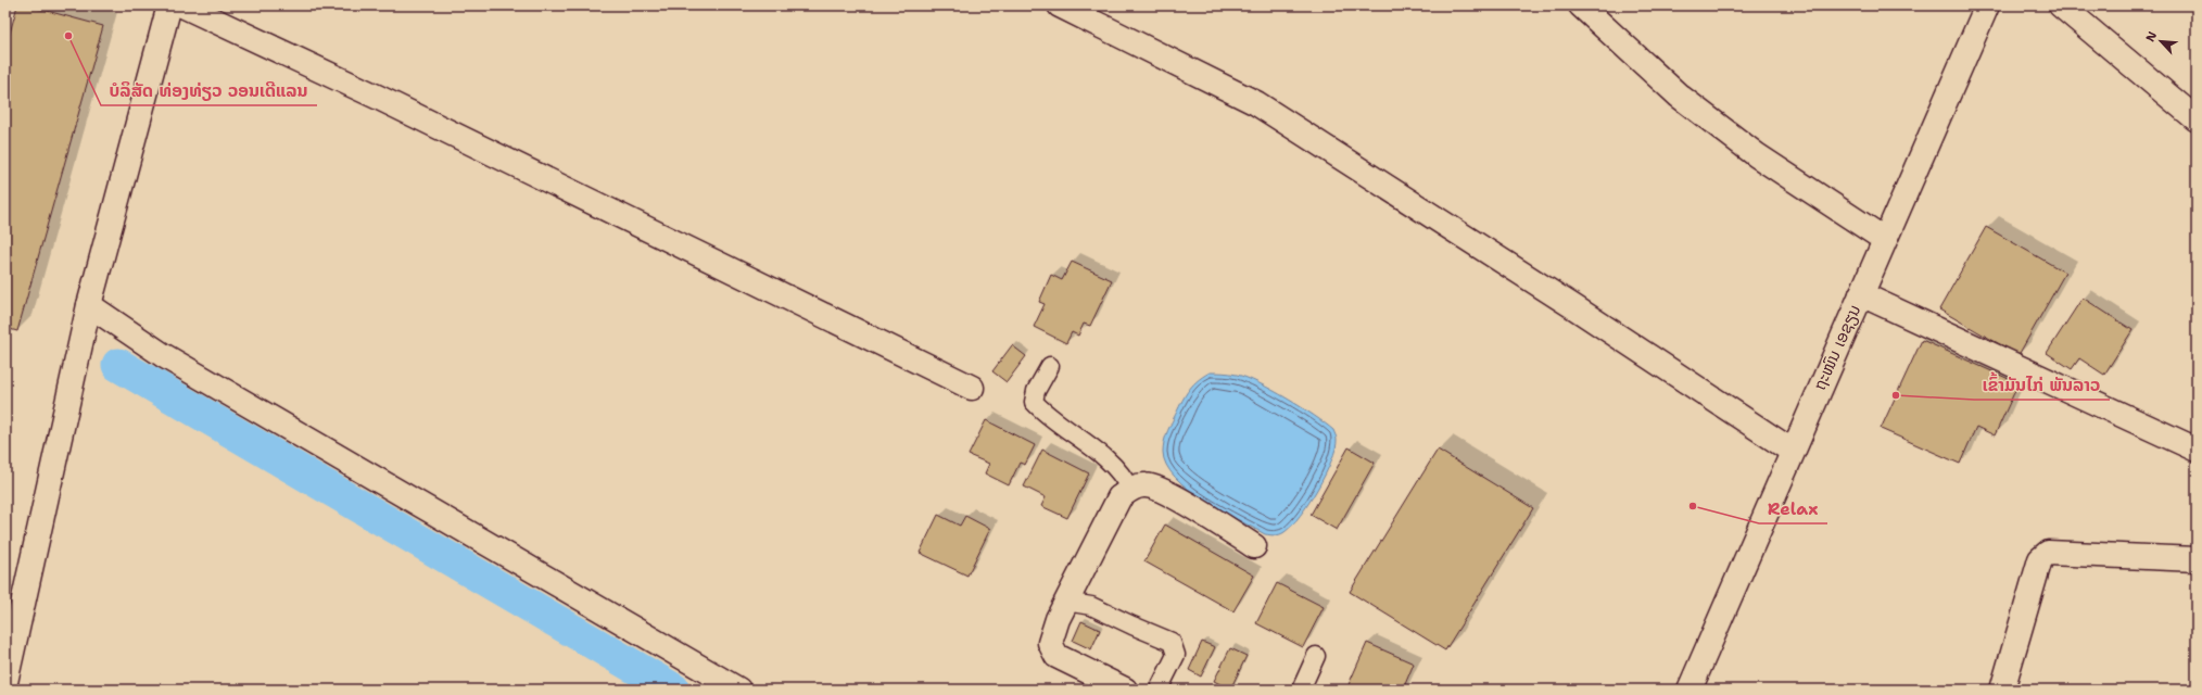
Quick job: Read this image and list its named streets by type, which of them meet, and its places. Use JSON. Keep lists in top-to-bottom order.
{
  "streets": {
    "street": ["ຖະໜົນ ເອຊຽນ"]
  },
  "places": ["ບໍລິສັດ ທ່ອງທ່ຽວ ວອນເດີແລນ", "ເຂົ້າມັນໄກ່ ພັນລາວ", "Relax"],
  "north": "top left"
}
